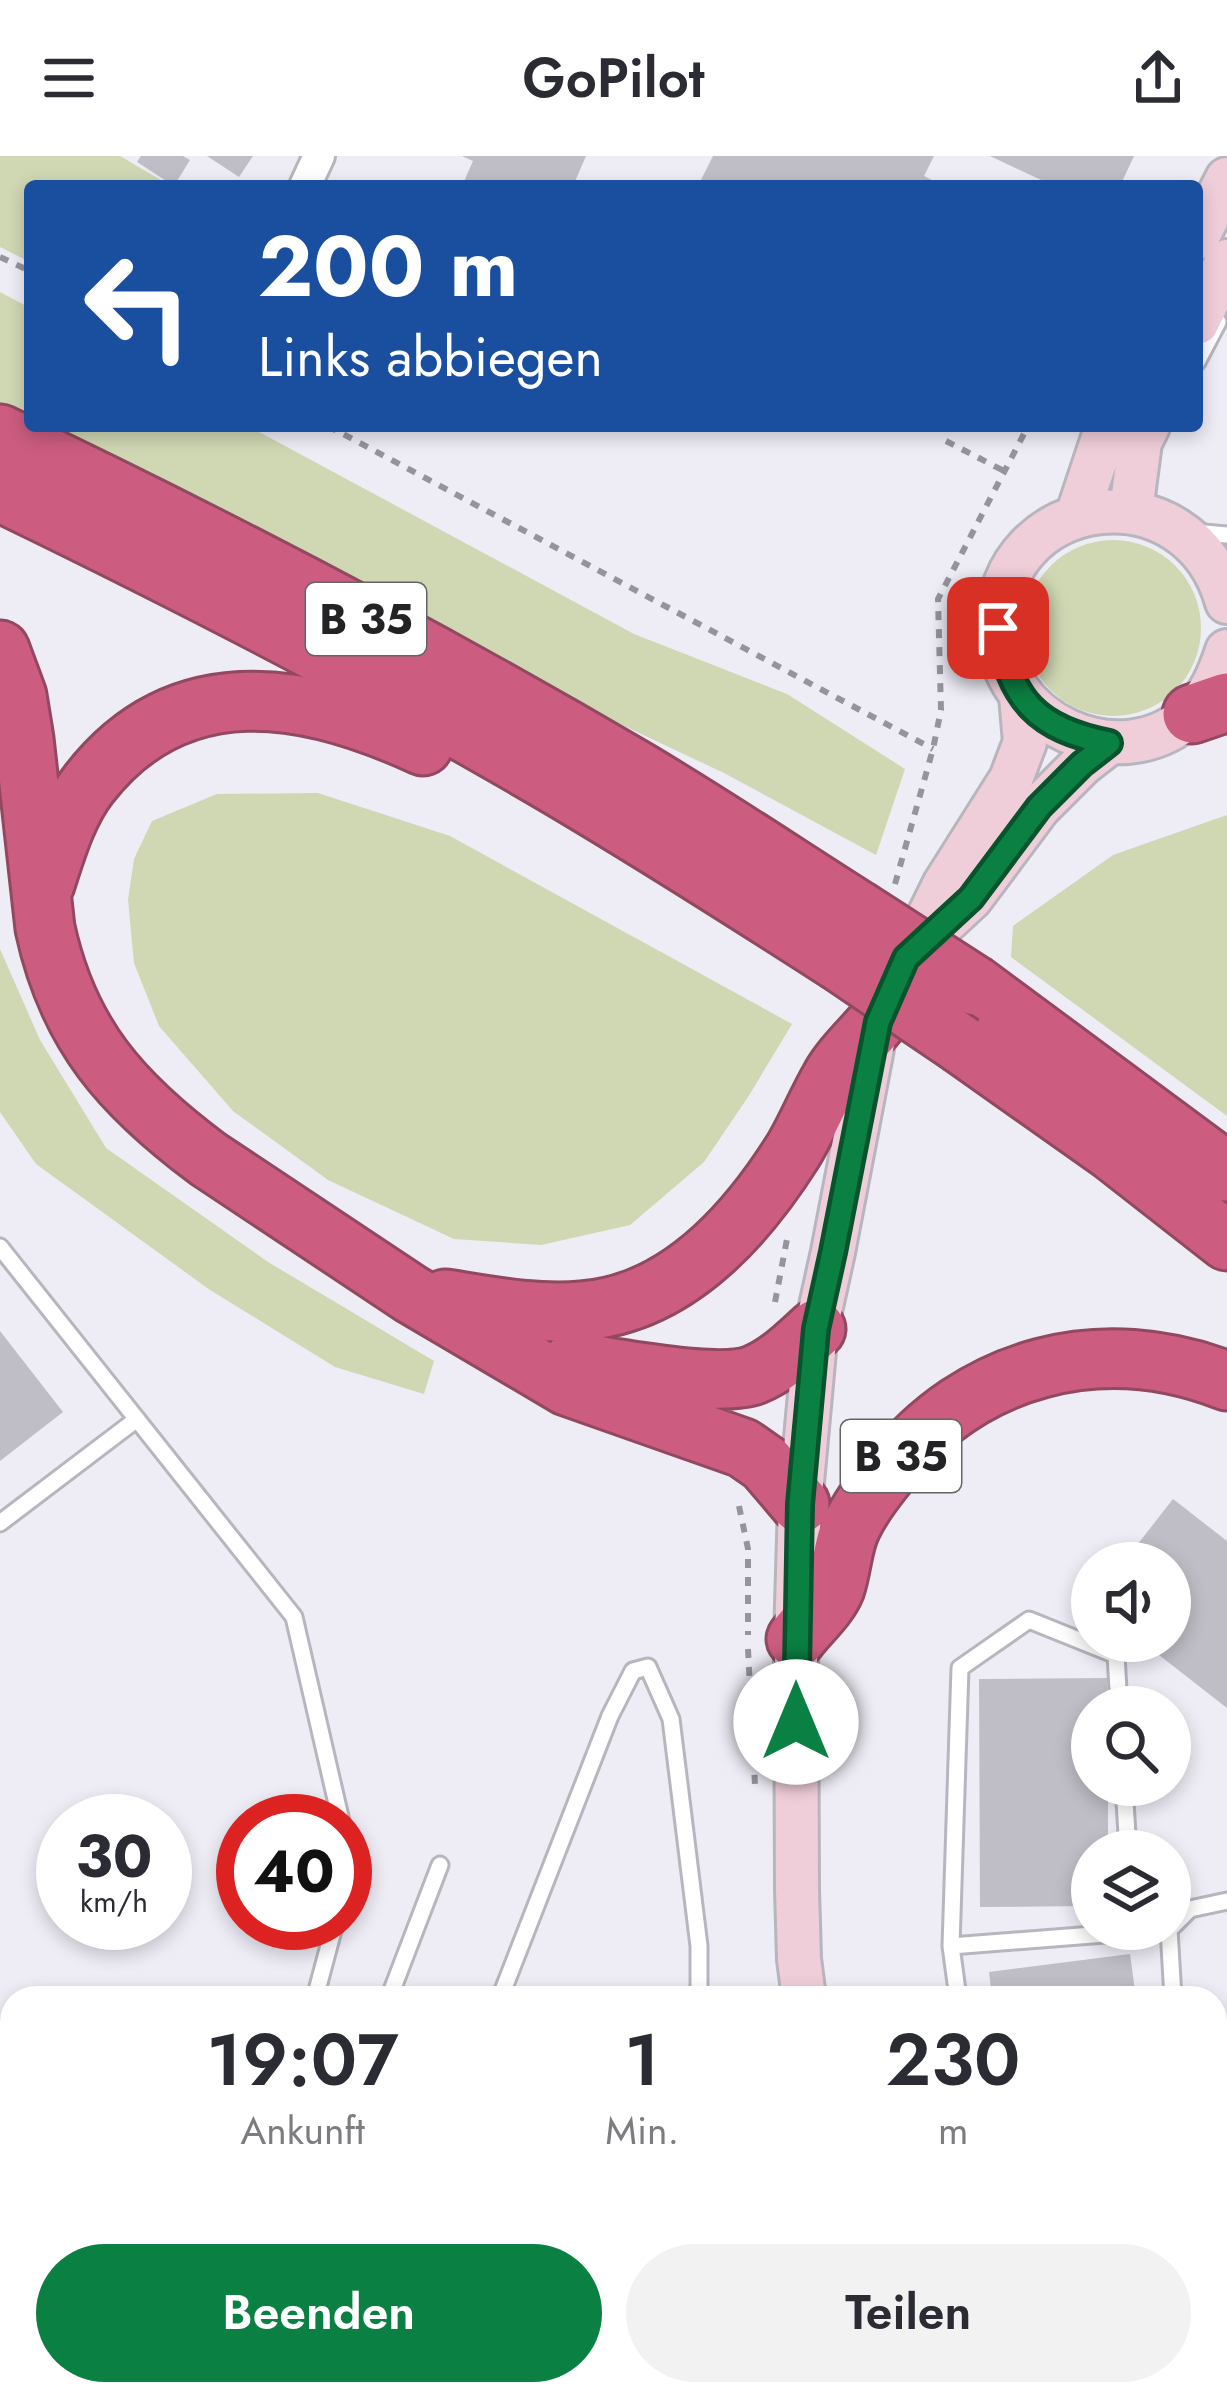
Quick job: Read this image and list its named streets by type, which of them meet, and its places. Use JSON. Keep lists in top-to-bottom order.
{
  "streets": {
    "highway": ["B 35"]
  },
  "page": {
    "header": "GoPilot",
    "turn": ["200 m", "Links abbiegen"],
    "speed": "30 km/h",
    "limit": "40",
    "eta": [
      "19:07",
      "Ankunft",
      "1",
      "Min.",
      "230",
      "m"
    ],
    "buttons": ["Beenden", "Teilen"]
  }
}
